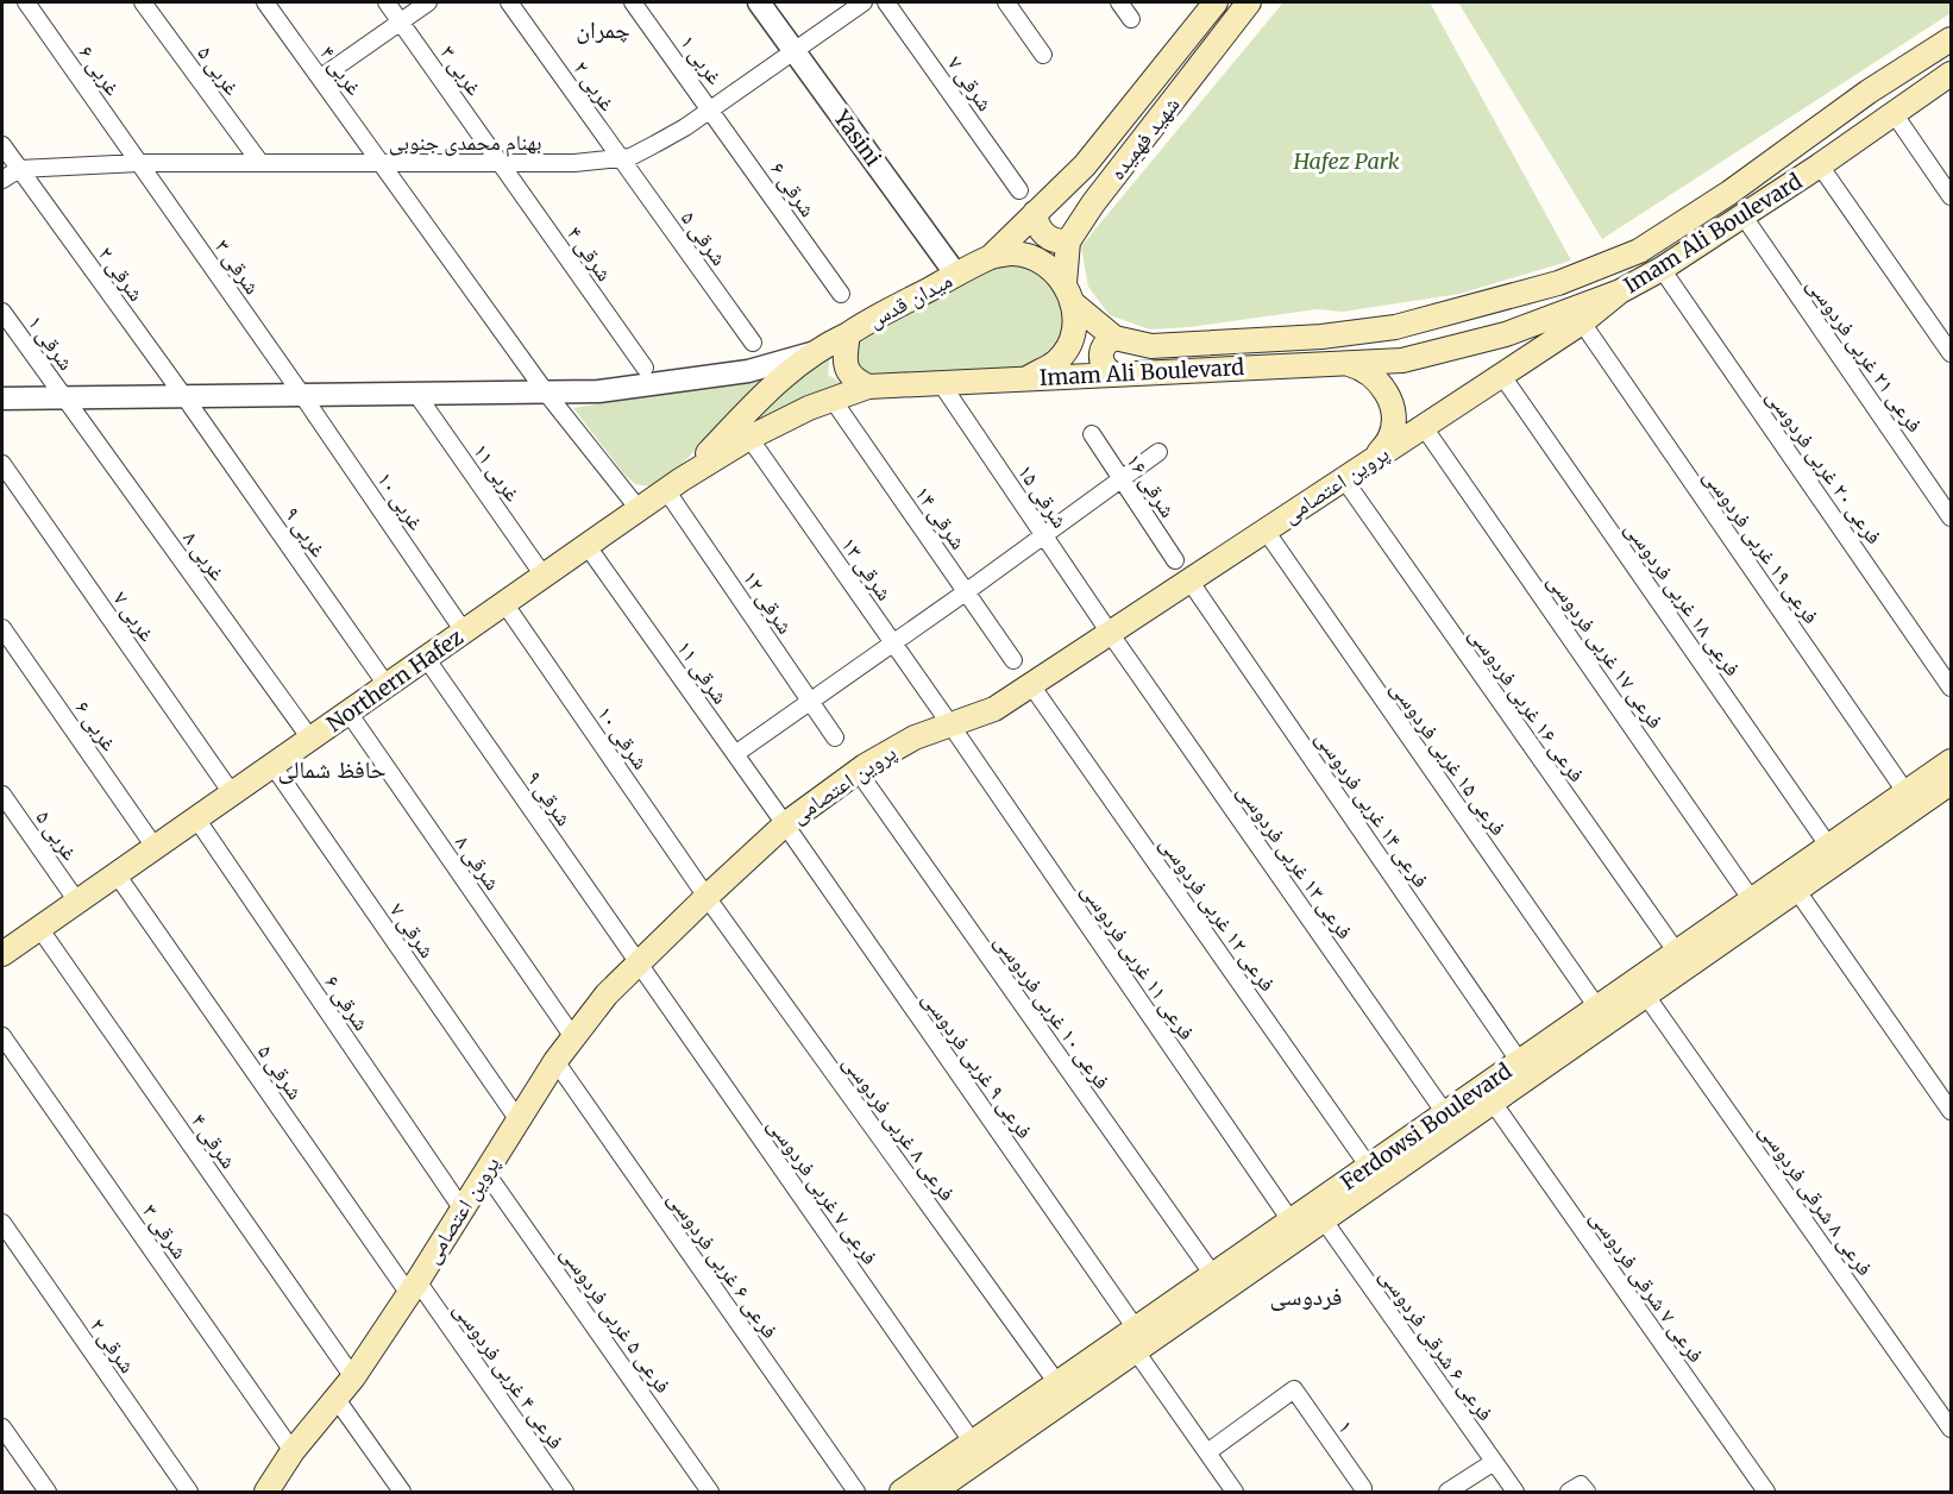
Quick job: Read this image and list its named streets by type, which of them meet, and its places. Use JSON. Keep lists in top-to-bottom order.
{
  "streets": {
    "main road": [
      "شهید فهمیده",
      "Imam Ali Boulevard",
      "میدان قدس",
      "پروین اعتصامی",
      "Northern Hafez",
      "Ferdowsi Boulevard"
    ],
    "street": [
      "۱ غربی",
      "۶ غربی",
      "۵ غربی",
      "۴ غربی",
      "۳ غربی",
      "۷ شرقی",
      "۲ غربی",
      "Yasini",
      "بهنام محمدی جنوبی",
      "۶ شرقی",
      "۵ شرقی",
      "۴ شرقی",
      "۳ شرقی",
      "۲ شرقی",
      "۱ شرقی",
      "فرعی ۲۱ غربی فردوسی",
      "فرعی ۲۰ غربی فردوسی",
      "۱۱ غربی",
      "۱۶ شرقی",
      "۱۵ شرقی",
      "۱۰ غربی",
      "۱۴ شرقی",
      "۹ غربی",
      "فرعی ۱۹ غربی فردوسی",
      "۸ غربی",
      "۱۳ شرقی",
      "فرعی ۱۸ غربی فردوسی",
      "۱۲ شرقی",
      "۷ غربی",
      "فرعی ۱۷ غربی فردوسی",
      "۱۱ شرقی",
      "فرعی ۱۶ غربی فردوسی",
      "شرقی ۱۰",
      "فرعی ۱۵ غربی فردوسی",
      "شرقی ۹",
      "فرعی ۱۴ غربی فردوسی",
      "فرعی ۱۳ غربی فردوسی",
      "۸ شرقی",
      "فرعی ۱۲ غربی فردوسی",
      "فرعی ۱۱ غربی فردوسی",
      "فرعی ۱۰ غربی فردوسی",
      "فرعی ۹ غربی فردوسی",
      "فرعی ۸ غربی فردوسی",
      "فرعی ۷ غربی فردوسی",
      "فرعی ۸ شرقی فردوسی",
      "فرعی ۶ غربی فردوسی",
      "فرعی ۷ شرقی فردوسی",
      "فرعی ۵ غربی فردوسی",
      "فرعی ۶ شرقی فردوسی",
      "فرعی ۴ غربی فردوسی",
      "۱"
    ]
  },
  "crossings": [
    ["۱ غربی", "بهنام محمدی جنوبی"],
    ["۱ غربی", "۶ شرقی"],
    ["۶ غربی", "بهنام محمدی جنوبی"],
    ["۶ غربی", "۳ شرقی"],
    ["۶ غربی", "Northern Hafez"],
    ["۵ غربی", "بهنام محمدی جنوبی"],
    ["۵ غربی", "Northern Hafez"],
    ["۴ غربی", "بهنام محمدی جنوبی"],
    ["۳ غربی", "بهنام محمدی جنوبی"],
    ["۳ غربی", "۴ شرقی"],
    ["۷ شرقی", "پروین اعتصامی"],
    ["۷ شرقی", "Northern Hafez"],
    ["۲ غربی", "بهنام محمدی جنوبی"],
    ["۲ غربی", "۵ شرقی"],
    ["Yasini", "بهنام محمدی جنوبی"],
    ["Yasini", "میدان قدس"],
    ["شهید فهمیده", "Imam Ali Boulevard"],
    ["شهید فهمیده", "میدان قدس"],
    ["بهنام محمدی جنوبی", "۶ شرقی"],
    ["بهنام محمدی جنوبی", "۵ شرقی"],
    ["بهنام محمدی جنوبی", "۴ شرقی"],
    ["بهنام محمدی جنوبی", "۳ شرقی"],
    ["بهنام محمدی جنوبی", "۲ شرقی"],
    ["۶ شرقی", "پروین اعتصامی"],
    ["۶ شرقی", "Northern Hafez"],
    ["Imam Ali Boulevard", "میدان قدس"],
    ["Imam Ali Boulevard", "فرعی ۲۱ غربی فردوسی"],
    ["Imam Ali Boulevard", "فرعی ۲۰ غربی فردوسی"],
    ["Imam Ali Boulevard", "پروین اعتصامی"],
    ["۵ شرقی", "پروین اعتصامی"],
    ["۵ شرقی", "Northern Hafez"],
    ["۵ شرقی", "فرعی ۴ غربی فردوسی"],
    ["۴ شرقی", "پروین اعتصامی"],
    ["۴ شرقی", "Northern Hafez"],
    ["۳ شرقی", "پروین اعتصامی"],
    ["۳ شرقی", "۱۰ غربی"],
    ["۲ شرقی", "۹ غربی"],
    ["میدان قدس", "Northern Hafez"],
    ["۱ شرقی", "۸ غربی"],
    ["۱۱ غربی", "Northern Hafez"],
    ["پروین اعتصامی", "۱۵ شرقی"],
    ["پروین اعتصامی", "فرعی ۱۹ غربی فردوسی"],
    ["پروین اعتصامی", "۱۳ شرقی"],
    ["پروین اعتصامی", "فرعی ۱۸ غربی فردوسی"],
    ["پروین اعتصامی", "فرعی ۱۷ غربی فردوسی"],
    ["پروین اعتصامی", "۱۱ شرقی"],
    ["پروین اعتصامی", "فرعی ۱۶ غربی فردوسی"],
    ["پروین اعتصامی", "شرقی ۱۰"],
    ["پروین اعتصامی", "فرعی ۱۵ غربی فردوسی"],
    ["پروین اعتصامی", "شرقی ۹"],
    ["پروین اعتصامی", "فرعی ۱۴ غربی فردوسی"],
    ["پروین اعتصامی", "فرعی ۱۳ غربی فردوسی"],
    ["پروین اعتصامی", "۸ شرقی"],
    ["پروین اعتصامی", "فرعی ۱۲ غربی فردوسی"],
    ["پروین اعتصامی", "فرعی ۱۱ غربی فردوسی"],
    ["پروین اعتصامی", "فرعی ۱۰ غربی فردوسی"],
    ["پروین اعتصامی", "فرعی ۹ غربی فردوسی"],
    ["پروین اعتصامی", "فرعی ۸ غربی فردوسی"],
    ["پروین اعتصامی", "فرعی ۷ غربی فردوسی"],
    ["پروین اعتصامی", "فرعی ۶ غربی فردوسی"],
    ["پروین اعتصامی", "فرعی ۵ غربی فردوسی"],
    ["پروین اعتصامی", "فرعی ۴ غربی فردوسی"],
    ["۱۵ شرقی", "فرعی ۱۳ غربی فردوسی"],
    ["۱۰ غربی", "Northern Hafez"],
    ["۱۴ شرقی", "Northern Hafez"],
    ["۹ غربی", "Northern Hafez"],
    ["فرعی ۱۹ غربی فردوسی", "Ferdowsi Boulevard"],
    ["۸ غربی", "Northern Hafez"],
    ["۱۳ شرقی", "Northern Hafez"],
    ["۱۳ شرقی", "فرعی ۱۱ غربی فردوسی"],
    ["فرعی ۱۸ غربی فردوسی", "Ferdowsi Boulevard"],
    ["۱۲ شرقی", "Northern Hafez"],
    ["۷ غربی", "Northern Hafez"],
    ["فرعی ۱۷ غربی فردوسی", "Ferdowsi Boulevard"],
    ["۱۱ شرقی", "Northern Hafez"],
    ["۱۱ شرقی", "فرعی ۹ غربی فردوسی"],
    ["Northern Hafez", "شرقی ۱۰"],
    ["Northern Hafez", "شرقی ۹"],
    ["Northern Hafez", "۸ شرقی"],
    ["فرعی ۱۶ غربی فردوسی", "Ferdowsi Boulevard"],
    ["شرقی ۱۰", "فرعی ۸ غربی فردوسی"],
    ["فرعی ۱۵ غربی فردوسی", "Ferdowsi Boulevard"],
    ["شرقی ۹", "فرعی ۷ غربی فردوسی"],
    ["فرعی ۱۴ غربی فردوسی", "Ferdowsi Boulevard"],
    ["فرعی ۱۳ غربی فردوسی", "Ferdowsi Boulevard"],
    ["فرعی ۱۲ غربی فردوسی", "Ferdowsi Boulevard"],
    ["فرعی ۱۱ غربی فردوسی", "Ferdowsi Boulevard"],
    ["فرعی ۱۰ غربی فردوسی", "Ferdowsi Boulevard"],
    ["فرعی ۹ غربی فردوسی", "Ferdowsi Boulevard"],
    ["فرعی ۹ غربی فردوسی", "۱"],
    ["Ferdowsi Boulevard", "فرعی ۸ غربی فردوسی"],
    ["Ferdowsi Boulevard", "فرعی ۷ غربی فردوسی"],
    ["Ferdowsi Boulevard", "فرعی ۸ شرقی فردوسی"],
    ["Ferdowsi Boulevard", "فرعی ۷ شرقی فردوسی"],
    ["Ferdowsi Boulevard", "فرعی ۶ شرقی فردوسی"]
  ],
  "districts": ["چمران", "حافظ شمالی", "فردوسی"],
  "parks": ["Hafez Park"]
}
